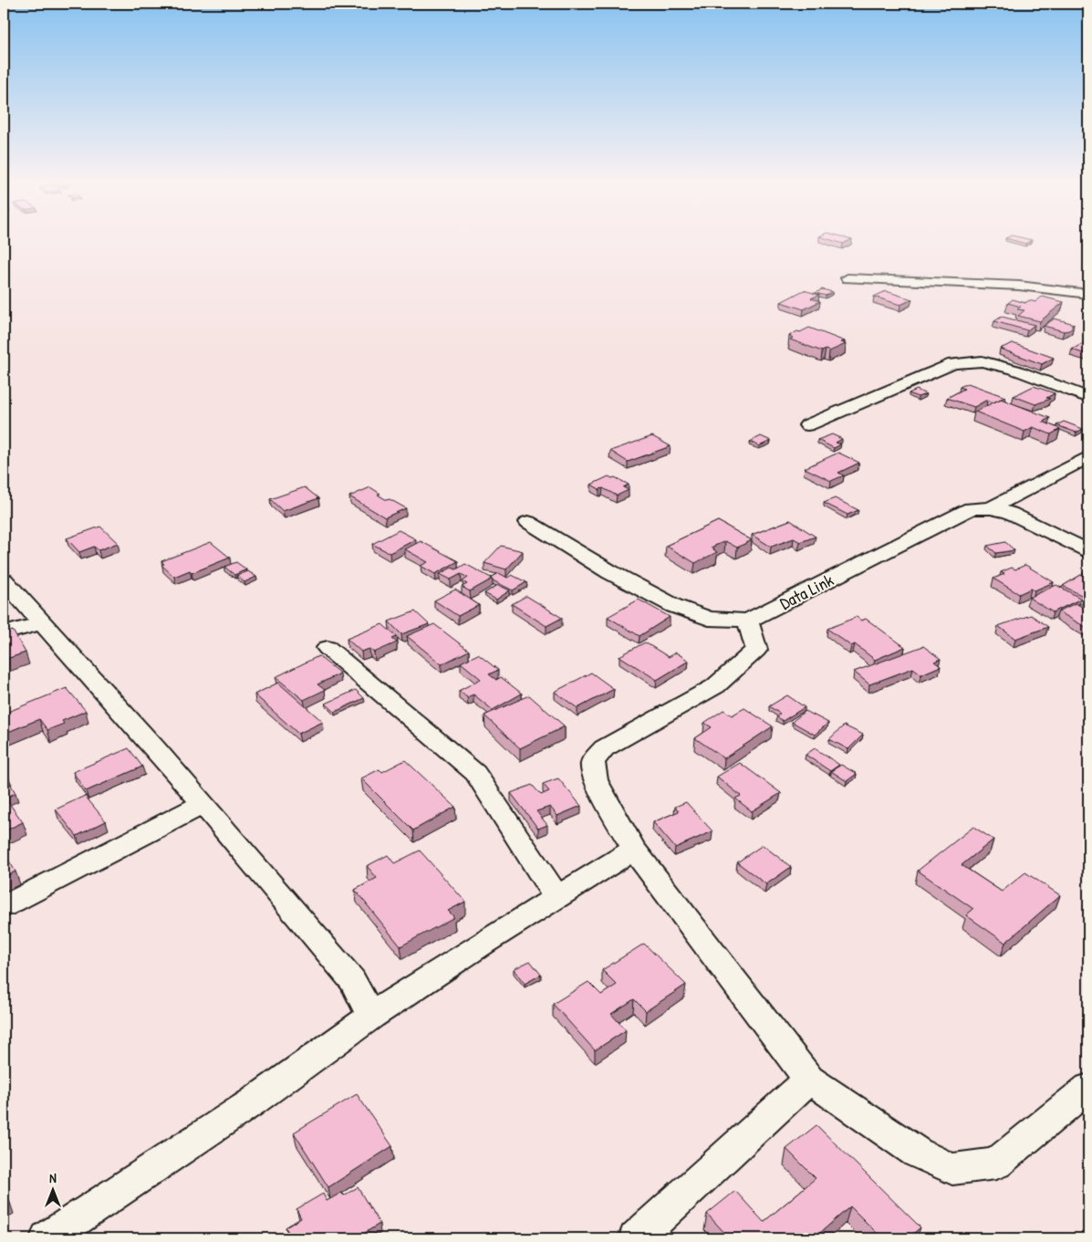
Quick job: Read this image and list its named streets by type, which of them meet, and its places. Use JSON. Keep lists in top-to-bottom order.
{
  "streets": {
    "street": ["Data Link"]
  },
  "north": "top"
}
